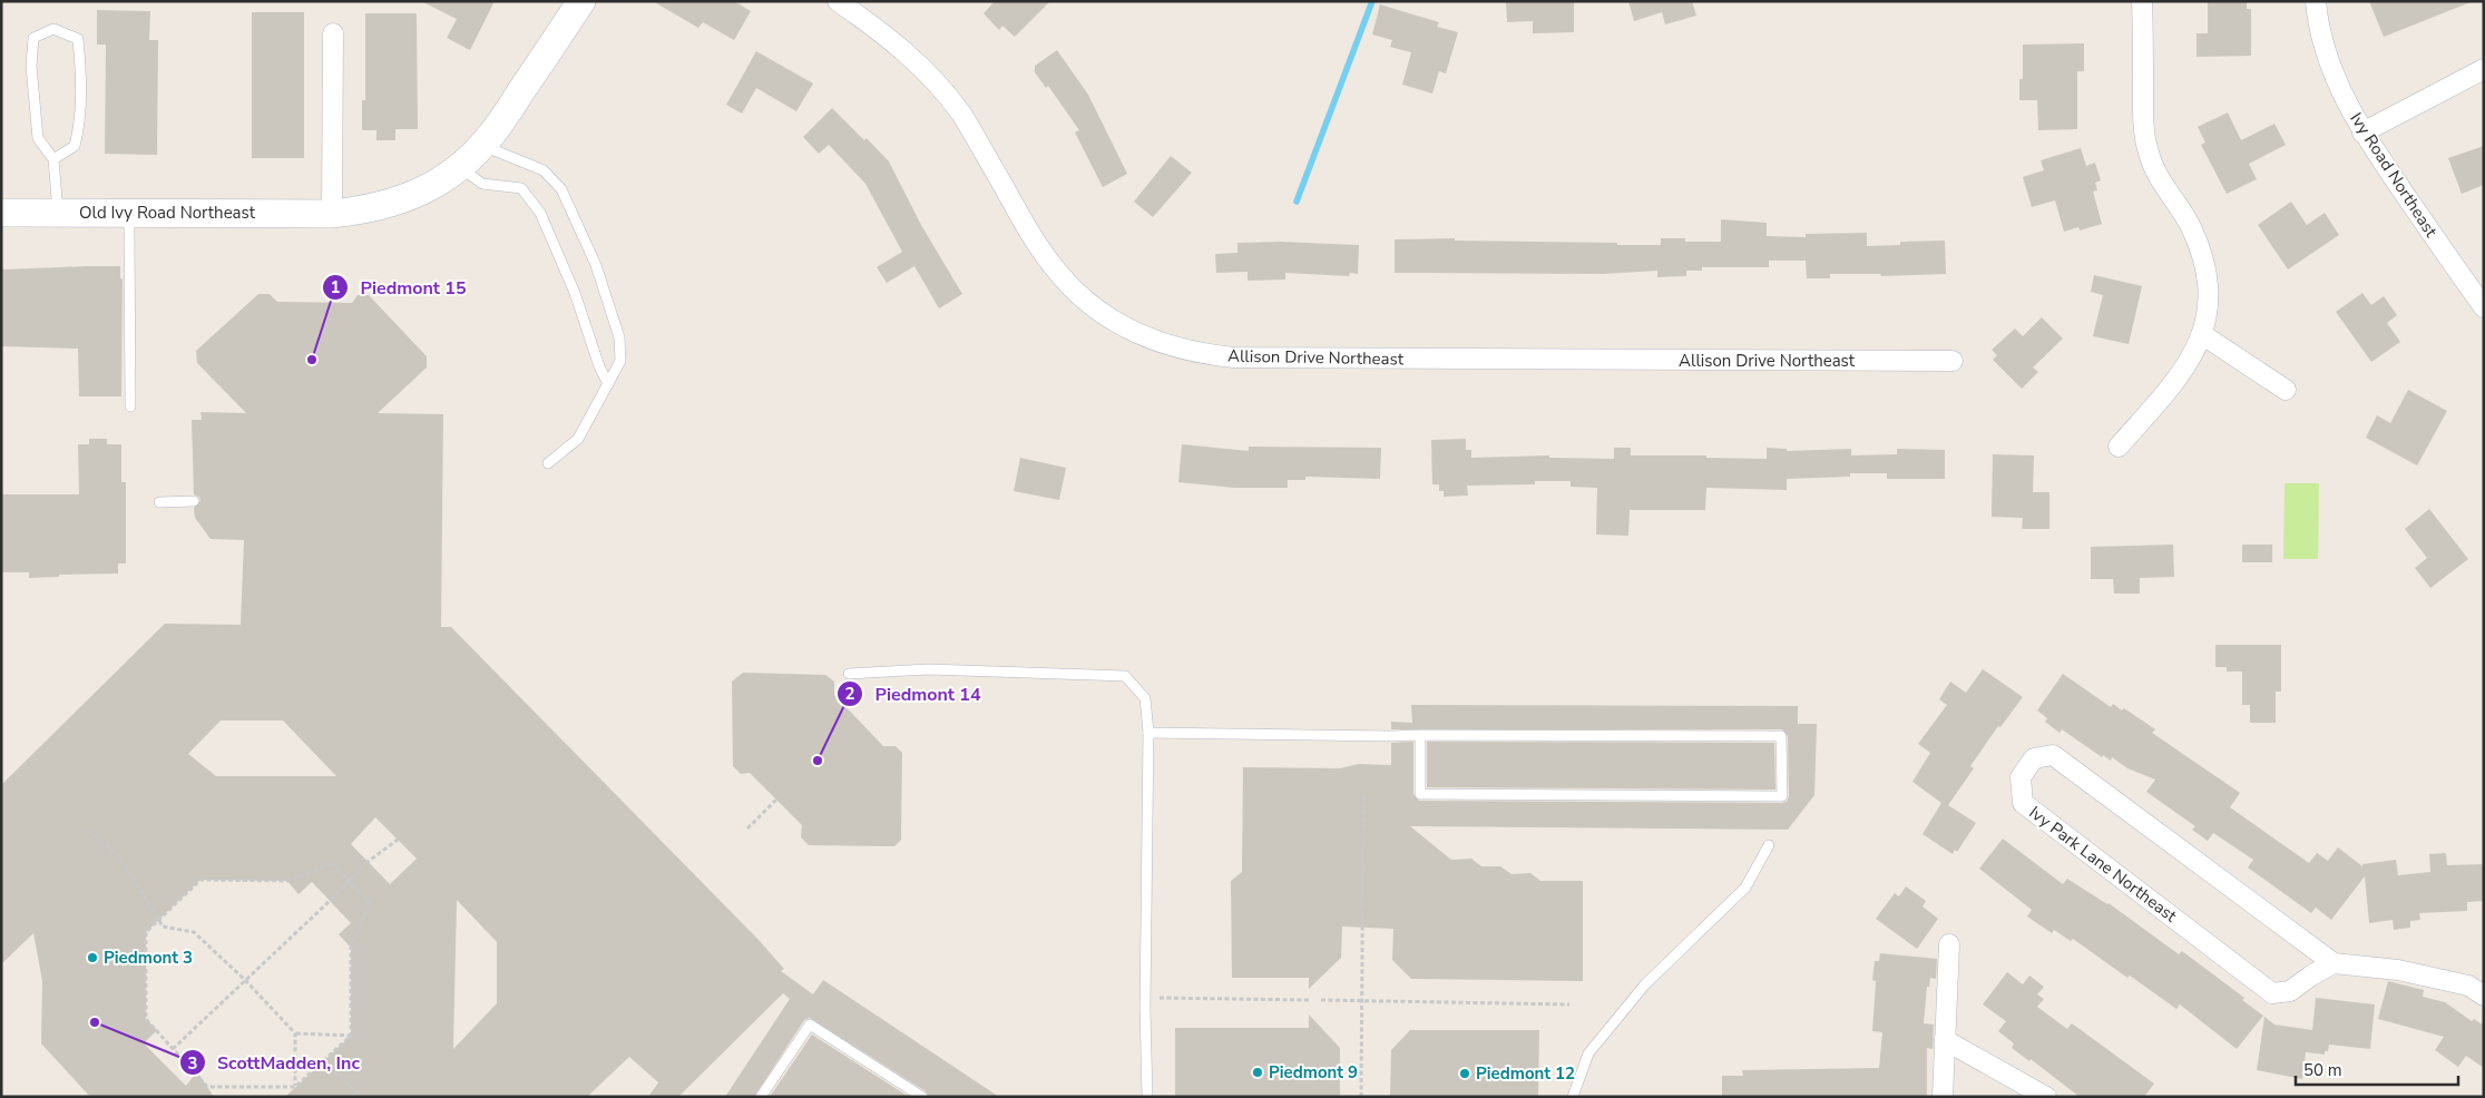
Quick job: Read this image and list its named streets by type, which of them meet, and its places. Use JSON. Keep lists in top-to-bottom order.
{
  "streets": {
    "street": [
      "Ivy Road Northeast",
      "Old Ivy Road Northeast",
      "Allison Drive Northeast",
      "Ivy Park Lane Northeast"
    ]
  },
  "places": [
    "Piedmont 15",
    "Piedmont 14",
    "Piedmont 3",
    "ScottMadden, Inc",
    "Piedmont 9",
    "Piedmont 12"
  ],
  "scale_bar": "50 m"
}
